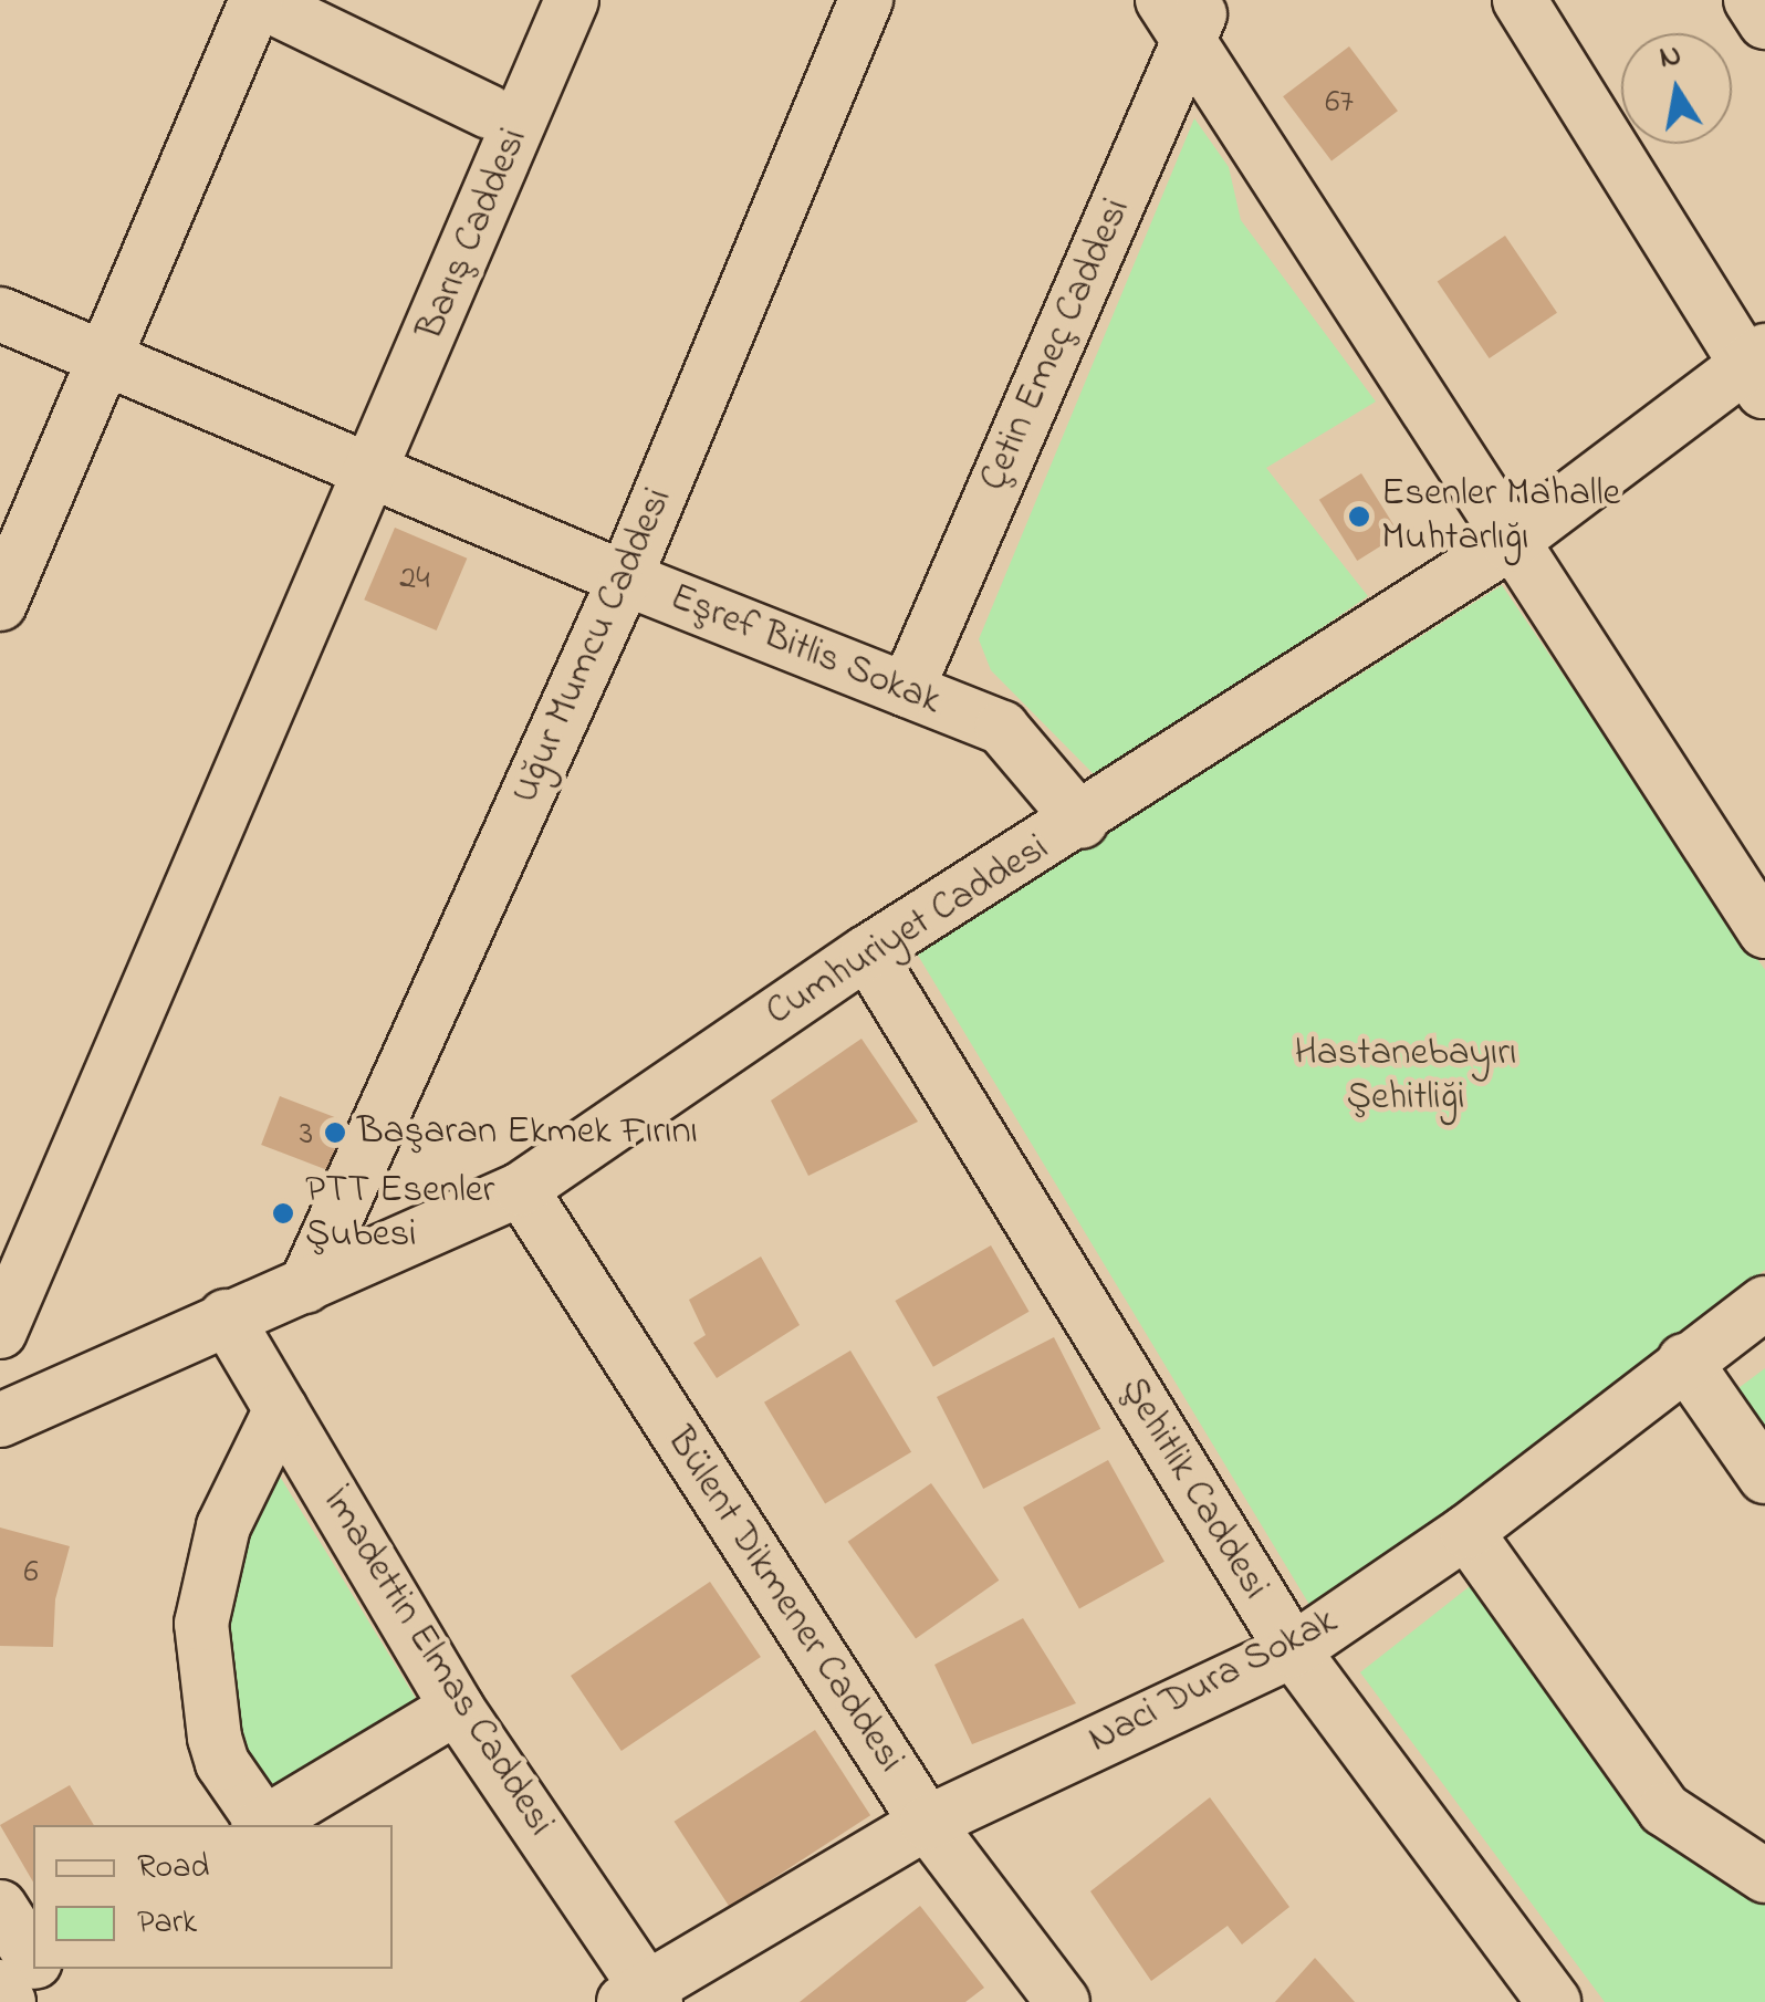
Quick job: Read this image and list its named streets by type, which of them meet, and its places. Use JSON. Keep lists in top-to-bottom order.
{
  "streets": {
    "street": [
      "Barış Caddesi",
      "Çetin Emeç Caddesi",
      "Uğur Mumcu Caddesi",
      "Eşref Bitlis Sokak",
      "Cumhuriyet Caddesi",
      "Şehitlik Caddesi",
      "Bülent Dikmener Caddesi",
      "İmadettin Elmas Caddesi",
      "Naci Dura Sokak"
    ]
  },
  "crossings": [
    ["Barış Caddesi", "Eşref Bitlis Sokak"],
    ["Çetin Emeç Caddesi", "Eşref Bitlis Sokak"],
    ["Uğur Mumcu Caddesi", "Eşref Bitlis Sokak"],
    ["Uğur Mumcu Caddesi", "Cumhuriyet Caddesi"],
    ["Eşref Bitlis Sokak", "Cumhuriyet Caddesi"],
    ["Cumhuriyet Caddesi", "Şehitlik Caddesi"],
    ["Cumhuriyet Caddesi", "Bülent Dikmener Caddesi"],
    ["Cumhuriyet Caddesi", "İmadettin Elmas Caddesi"],
    ["Şehitlik Caddesi", "Naci Dura Sokak"],
    ["Bülent Dikmener Caddesi", "Naci Dura Sokak"],
    ["İmadettin Elmas Caddesi", "Naci Dura Sokak"]
  ],
  "parks": ["Hastanebayırı Şehitliği"],
  "places": ["Esenler Mahalle Muhtarlığı", "Başaran Ekmek Fırını", "PTT Esenler Şubesi"],
  "house_numbers": [
    "67",
    "24",
    "3",
    "6"
  ],
  "legend": ["Road", "Park"],
  "north": "top"
}
